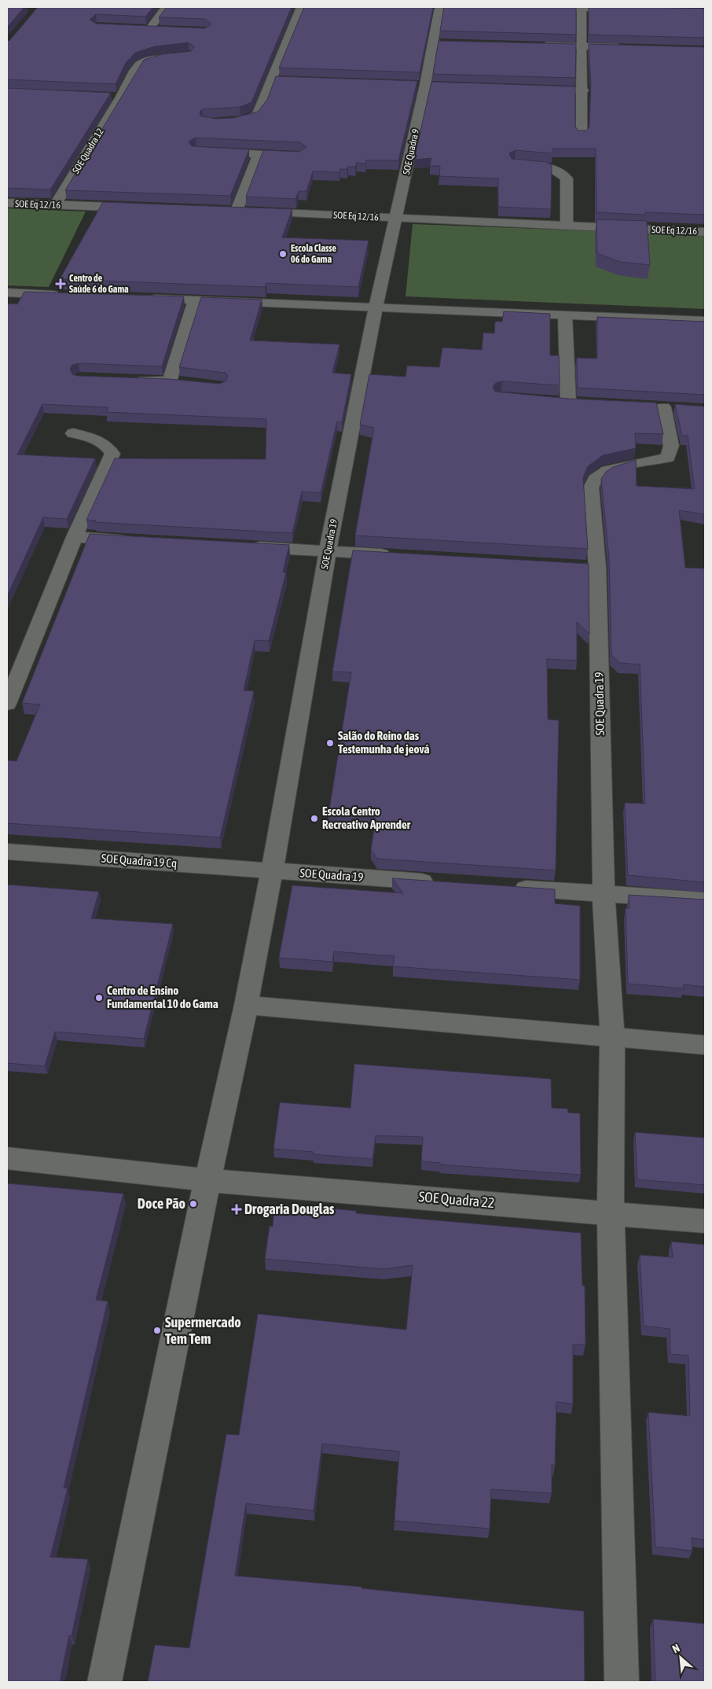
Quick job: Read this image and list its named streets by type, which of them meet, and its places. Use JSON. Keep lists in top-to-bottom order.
{
  "streets": {
    "street": [
      "SOE Quadra 12",
      "SOE Quadra 9",
      "SOE Eq 12/16",
      "SOE Quadra 19",
      "SOE Quadra 19 Cq",
      "SOE Quadra 22"
    ]
  },
  "crossings": [
    ["SOE Quadra 12", "SOE Eq 12/16"],
    ["SOE Quadra 9", "SOE Eq 12/16"],
    ["SOE Quadra 9", "SOE Quadra 19"],
    ["SOE Eq 12/16", "SOE Quadra 19"],
    ["SOE Quadra 19", "SOE Quadra 19 Cq"],
    ["SOE Quadra 19", "SOE Quadra 22"]
  ],
  "places": {
    "other": [
      "Escola Classe 06 do Gama",
      "Salão do Reino das Testemunha de jeová",
      "Escola Centro Recreativo Aprender",
      "Centro de Ensino Fundamental 10 do Gama",
      "Doce Pão",
      "Supermercado Tem Tem"
    ],
    "health": ["Centro de Saúde 6 do Gama", "Drogaria Douglas"]
  },
  "north": "top left"
}
